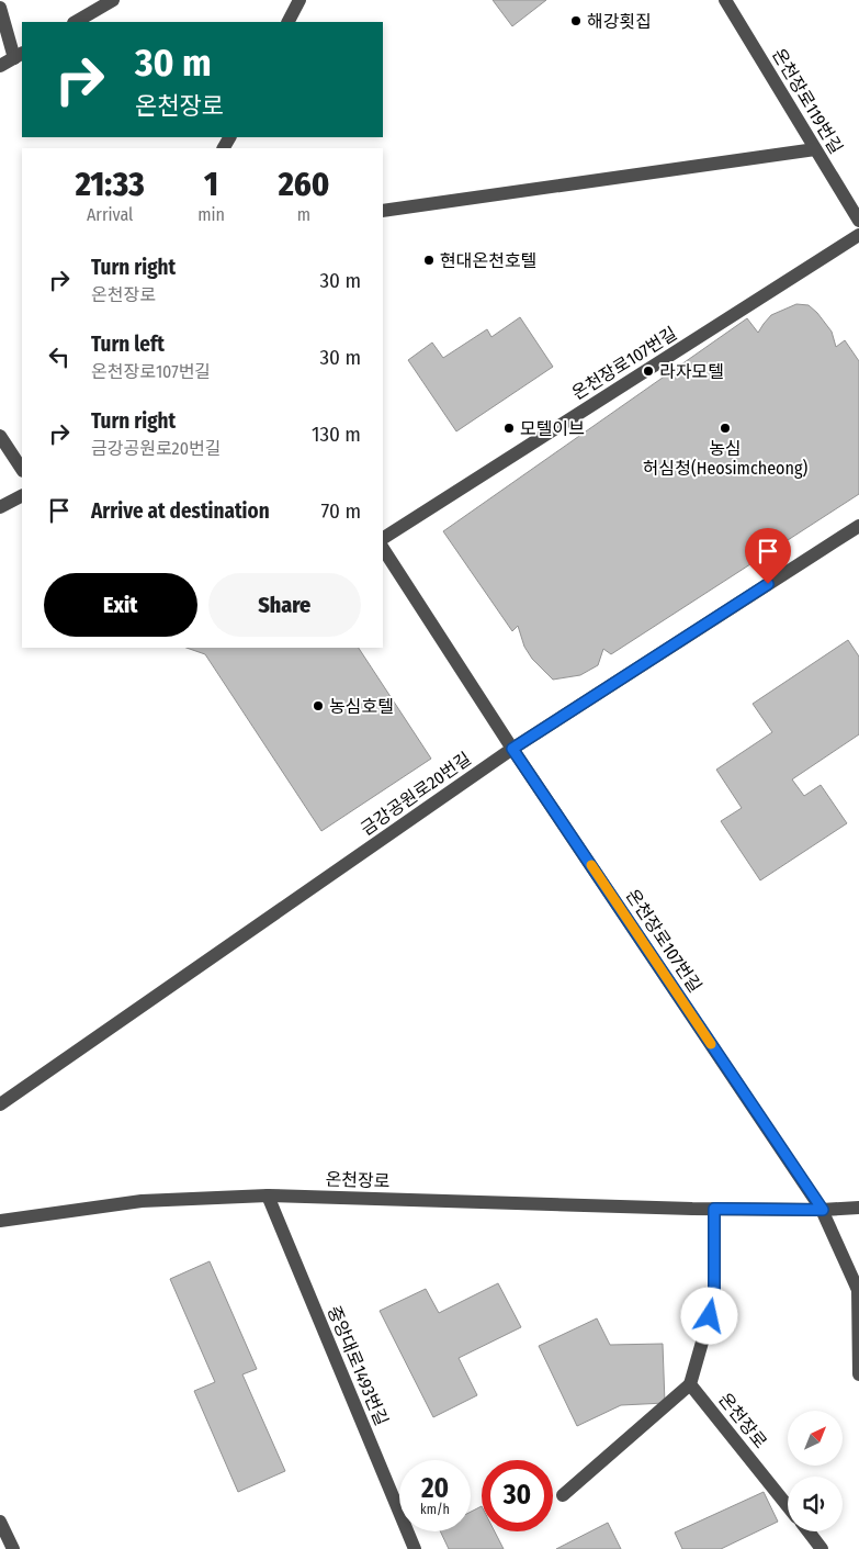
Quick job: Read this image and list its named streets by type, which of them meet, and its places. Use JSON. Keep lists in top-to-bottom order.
{
  "streets": {
    "street": [
      "온천장로119번길",
      "온천장로107번길",
      "금강공원로20번길",
      "온천장로",
      "중앙대로1493번길"
    ]
  },
  "crossings": [
    ["온천장로107번길", "금강공원로20번길"],
    ["온천장로107번길", "온천장로"],
    ["온천장로", "중앙대로1493번길"]
  ],
  "places": [
    "해강횟집",
    "현대온천호텔",
    "라자모텔",
    "모텔이브",
    "농심 허심청(Heosimcheong)",
    "농심호텔"
  ],
  "north": "top right",
  "page": {
    "turn": ["30 m", "온천장로"],
    "eta": [
      "21:33",
      "Arrival",
      "1",
      "min",
      "260",
      "m"
    ],
    "list": [
      {
        "name": "Turn right",
        "note": "온천장로",
        "value": "30 m"
      },
      {
        "name": "Turn left",
        "note": "온천장로107번길",
        "value": "30 m"
      },
      {
        "name": "Turn right",
        "note": "금강공원로20번길",
        "value": "130 m"
      },
      {
        "name": "Arrive at destination",
        "value": "70 m"
      }
    ],
    "buttons": ["Exit", "Share"],
    "speed": "20 km/h",
    "limit": "30"
  }
}
